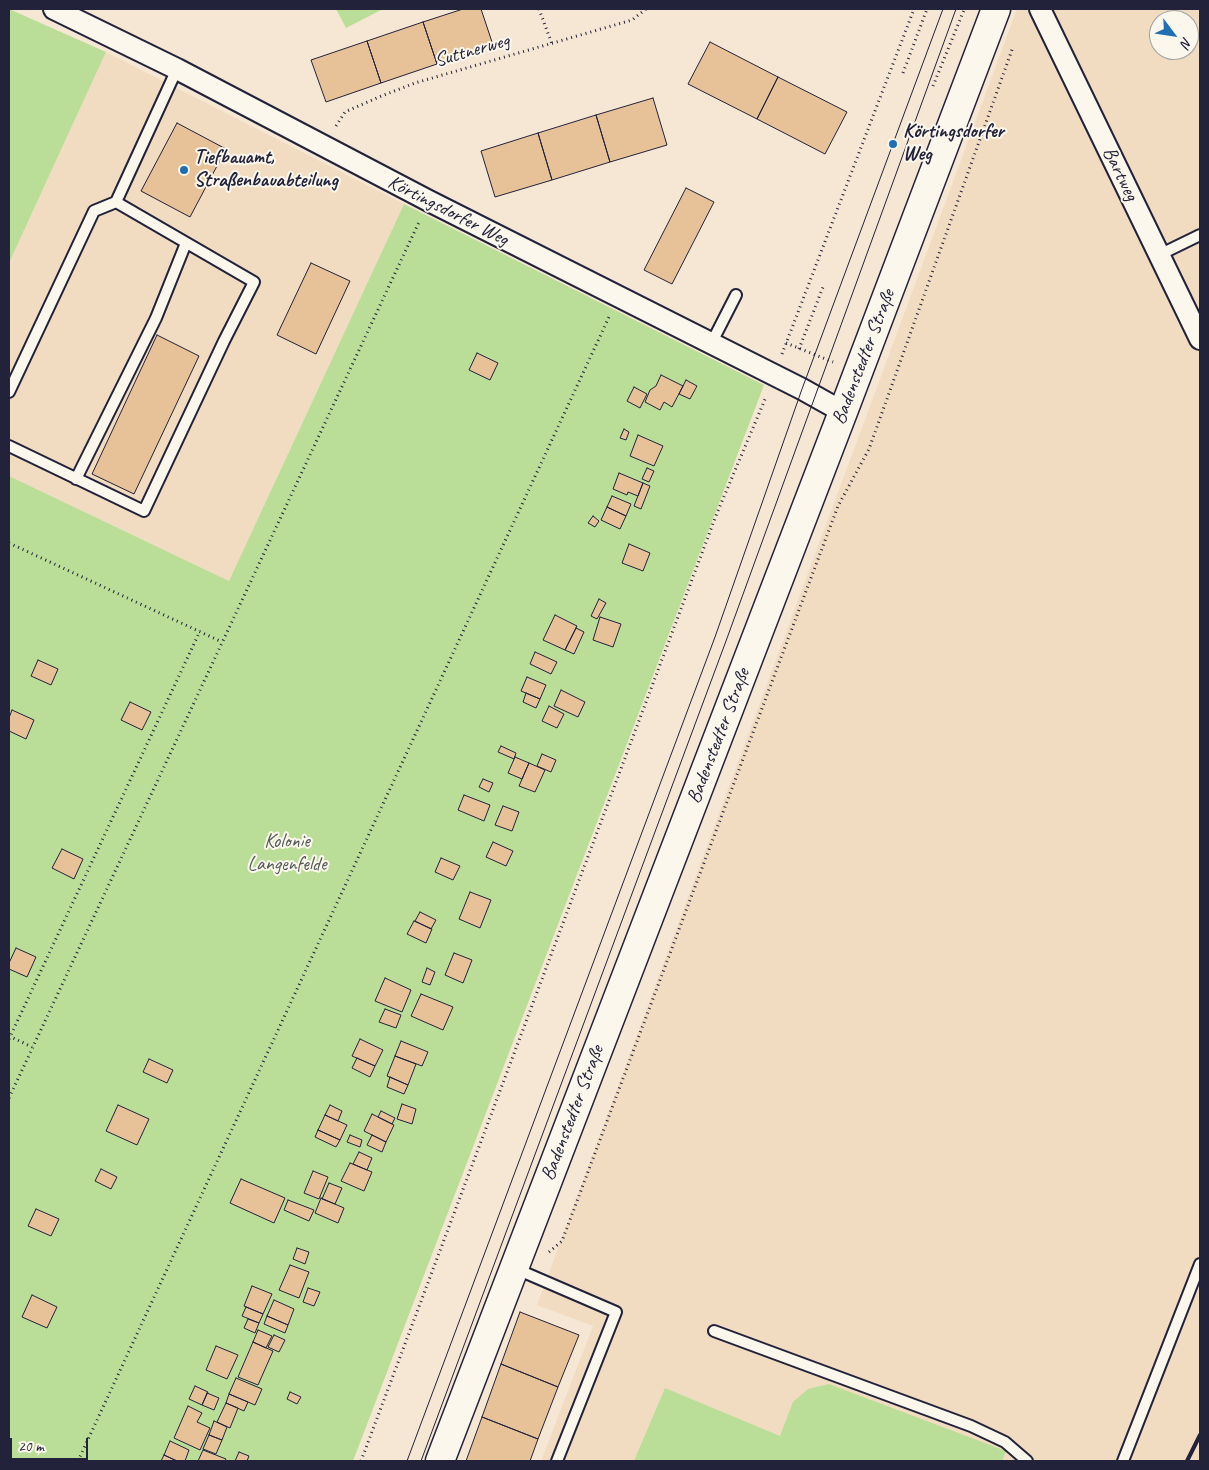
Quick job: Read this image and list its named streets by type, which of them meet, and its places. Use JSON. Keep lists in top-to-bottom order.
{
  "streets": {
    "street": ["Bartweg", "Körtingsdorfer Weg", "Badenstedter Straße"],
    "path": ["Suttnerweg"]
  },
  "crossings": [
    ["Suttnerweg", "Körtingsdorfer Weg"],
    ["Körtingsdorfer Weg", "Badenstedter Straße"]
  ],
  "parks": ["Kolonie Langenfelde"],
  "places": ["Körtingsdorfer Weg", "Tiefbauamt, Straßenbauabteilung"],
  "scale_bar": "20 m",
  "north": "bottom right"
}
